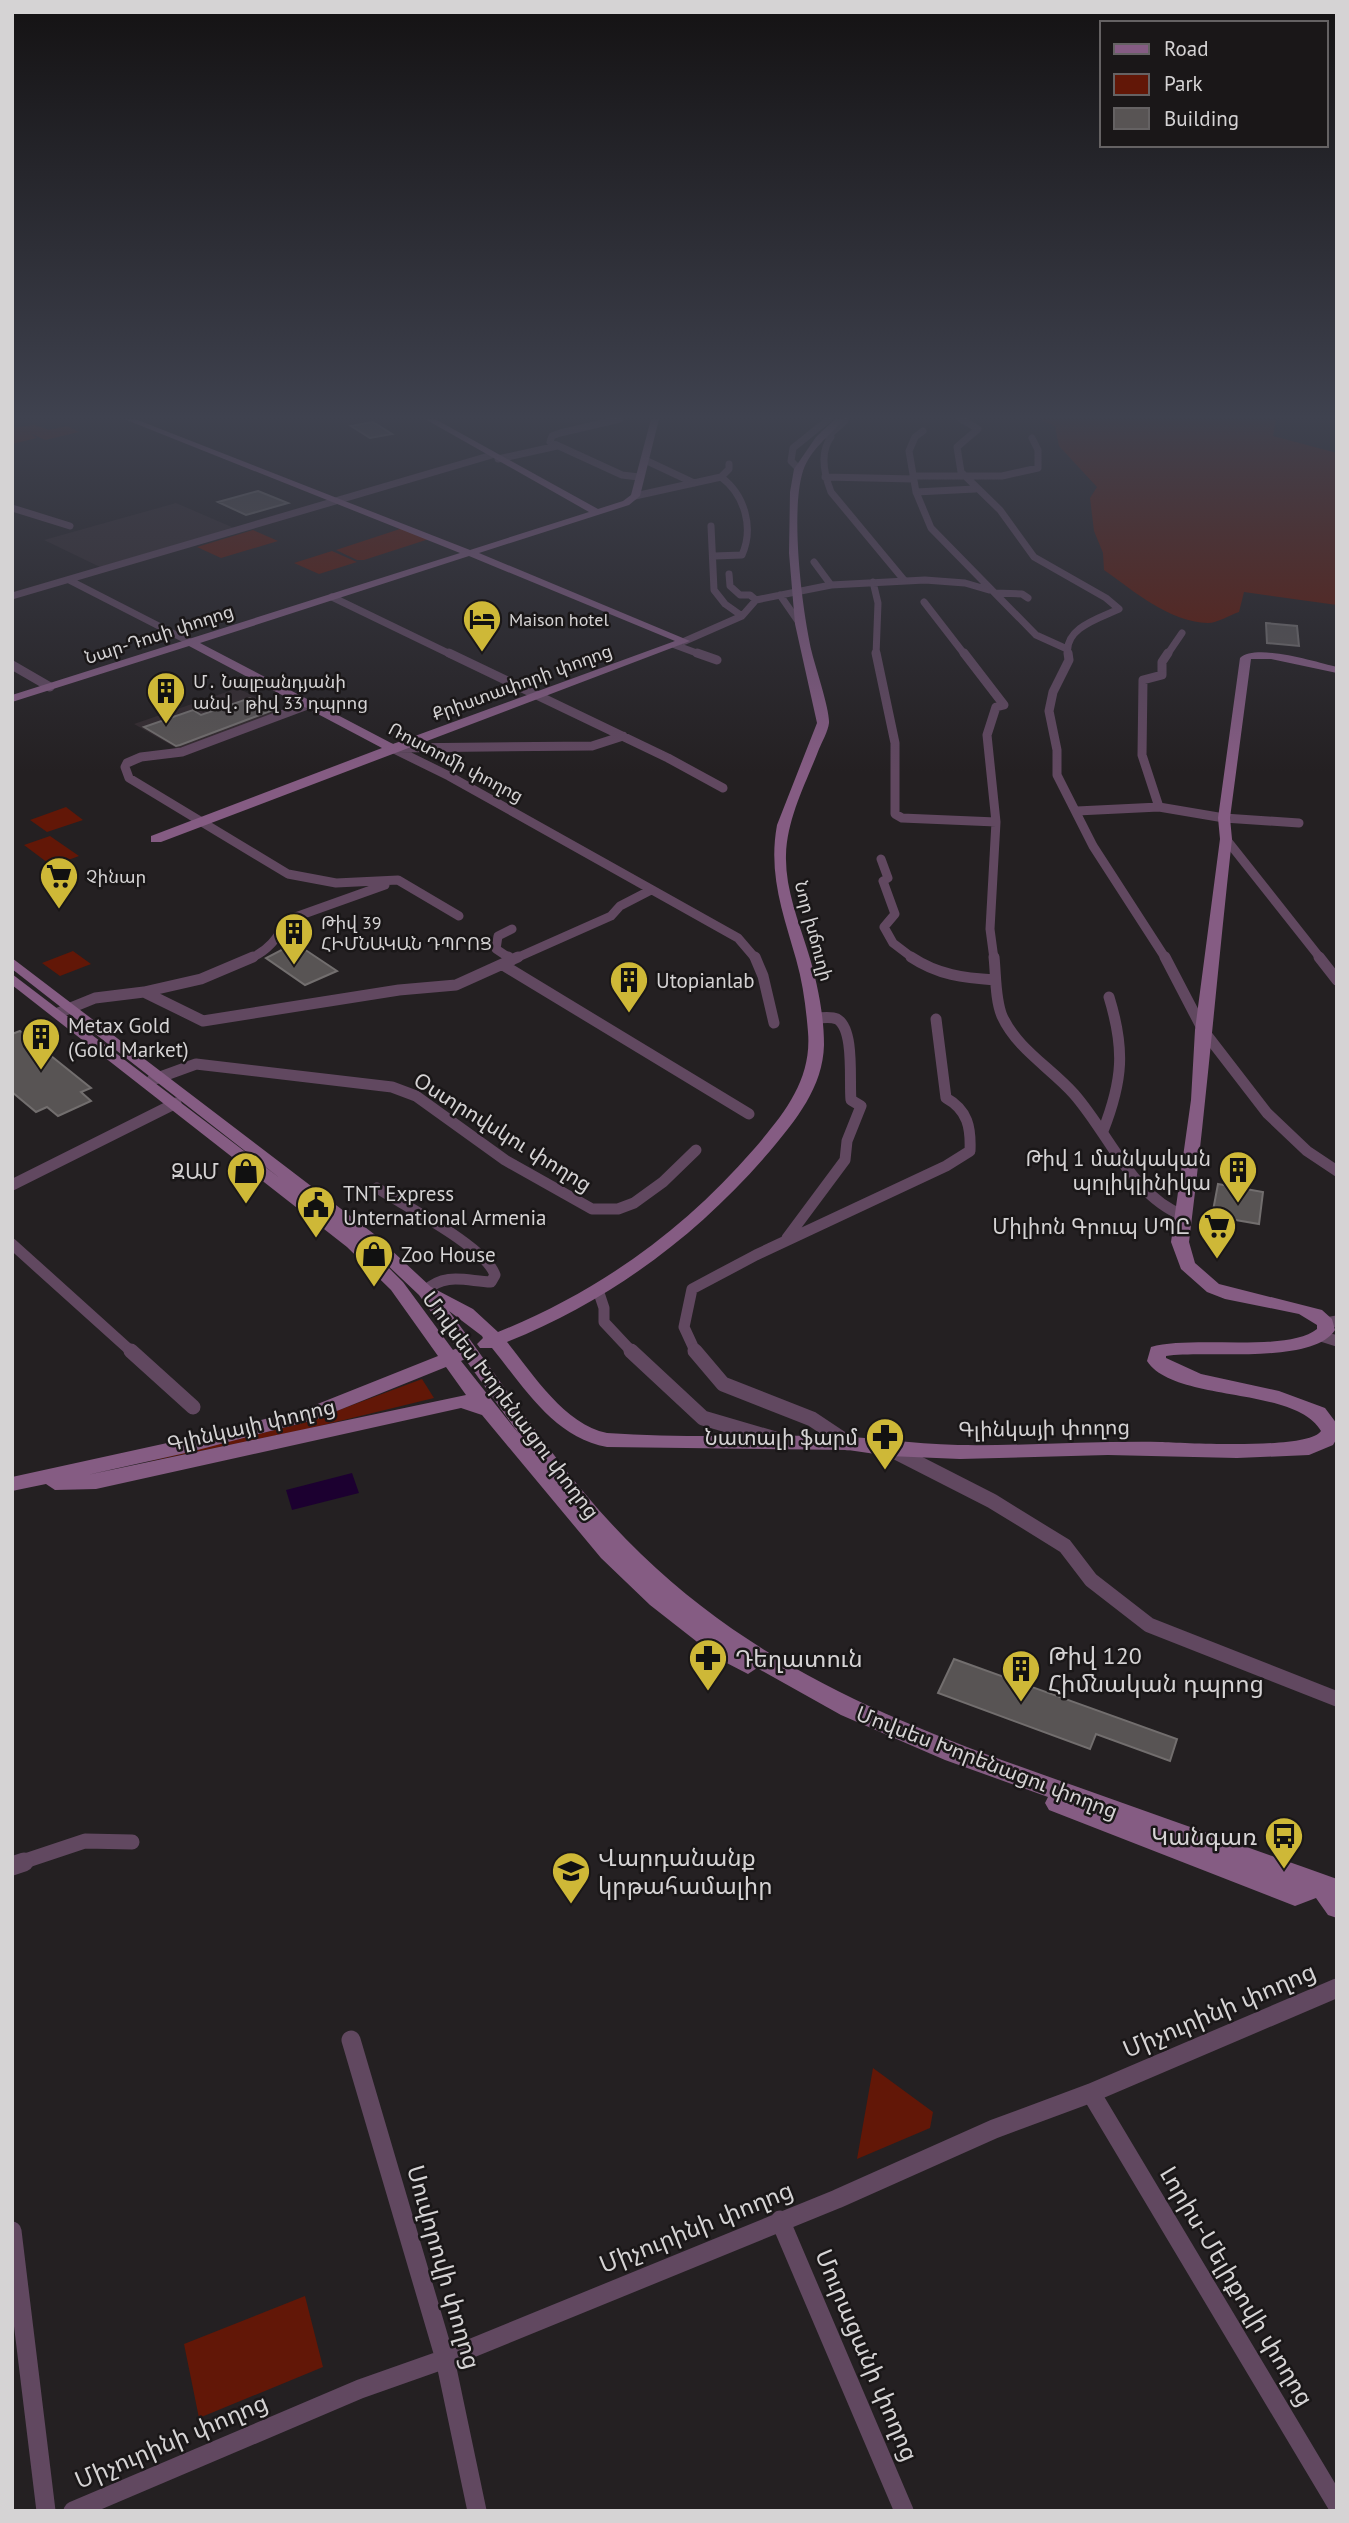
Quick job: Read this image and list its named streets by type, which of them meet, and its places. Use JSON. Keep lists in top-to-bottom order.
{
  "streets": {
    "main road": [
      "Նար-Դոսի փողոց",
      "Քրիստափորի փողոց",
      "Ռոստոմի փողոց",
      "Նոր խճուղի",
      "Մովսես Խորենացու փողոց",
      "Գլինկայի փողոց"
    ],
    "street": [
      "Օստրովսկու փողոց",
      "Միչուրինի փողոց",
      "Սուվորովի փողոց",
      "Լորիս-Մելիքովի փողոց",
      "Մուրացանի փողոց"
    ]
  },
  "crossings": [
    ["Նար-Դոսի փողոց", "Ռոստոմի փողոց"],
    ["Քրիստափորի փողոց", "Ռոստոմի փողոց"],
    ["Նոր խճուղի", "Գլինկայի փողոց"],
    ["Օստրովսկու փողոց", "Մովսես Խորենացու փողոց"],
    ["Մովսես Խորենացու փողոց", "Գլինկայի փողոց"],
    ["Միչուրինի փողոց", "Սուվորովի փողոց"],
    ["Միչուրինի փողոց", "Լորիս-Մելիքովի փողոց"],
    ["Միչուրինի փողոց", "Մուրացանի փողոց"]
  ],
  "places": {
    "hotel": ["Maison hotel"],
    "building": [
      "Մ․ Նալբանդյանի անվ․ թիվ 33 դպրոց",
      "Թիվ 39 ՀԻՄՆԱԿԱՆ ԴՊՐՈՑ",
      "Utopianlab",
      "Metax Gold (Gold Market)",
      "Թիվ 1 մանկական պոլիկլինիկա",
      "Թիվ 120 Հիմնական դպրոց"
    ],
    "supermarket": ["Չինար", "Միլիոն Գրուպ ՍՊԸ"],
    "shop": ["ԶԱՄ", "Zoo House"],
    "public building": ["TNT Express Unternational Armenia"],
    "pharmacy": ["Նատալի ֆարմ", "Դեղատուն"],
    "bus stop": ["Կանգառ"],
    "school or university": ["Վարդանանք կրթահամալիր"]
  },
  "legend": ["Road", "Park", "Building"]
}
